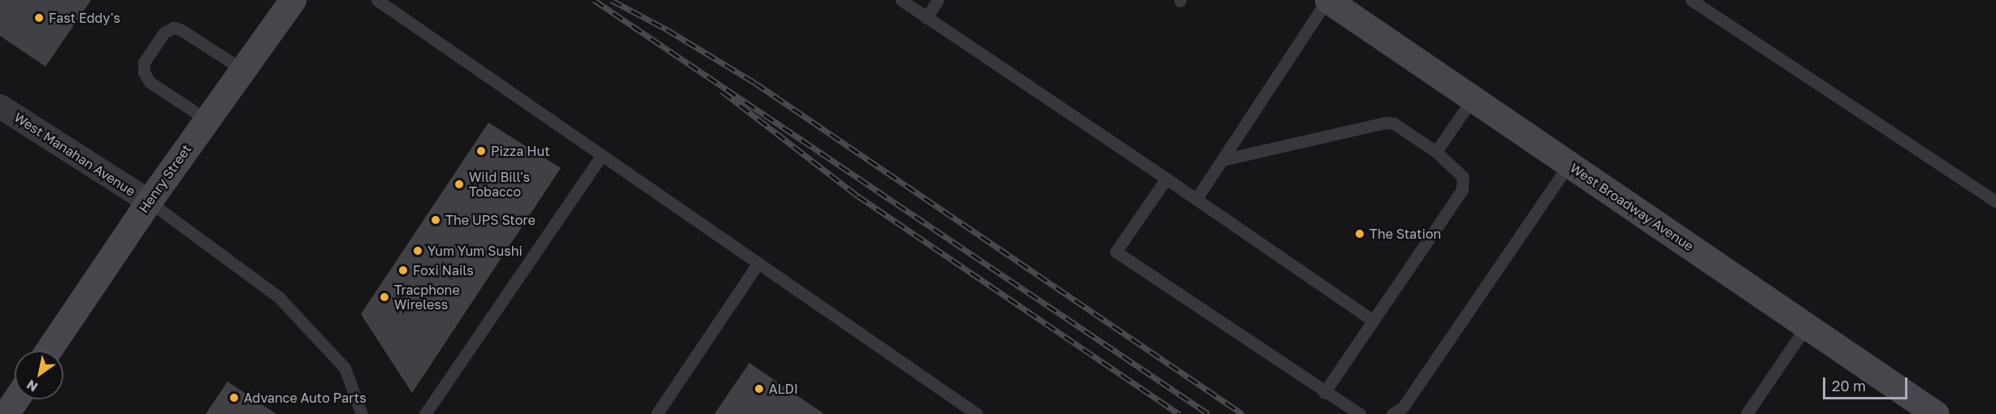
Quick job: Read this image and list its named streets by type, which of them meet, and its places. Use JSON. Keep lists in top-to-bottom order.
{
  "streets": {
    "street": ["West Manahan Avenue", "Henry Street", "West Broadway Avenue"]
  },
  "crossings": [
    ["West Manahan Avenue", "Henry Street"]
  ],
  "places": [
    "Fast Eddy's",
    "Pizza Hut",
    "Wild Bill's Tobacco",
    "The UPS Store",
    "The Station",
    "Yum Yum Sushi",
    "Foxi Nails",
    "Tracphone Wireless",
    "ALDI",
    "Advance Auto Parts"
  ],
  "scale_bar": "20 m",
  "north": "bottom left"
}
